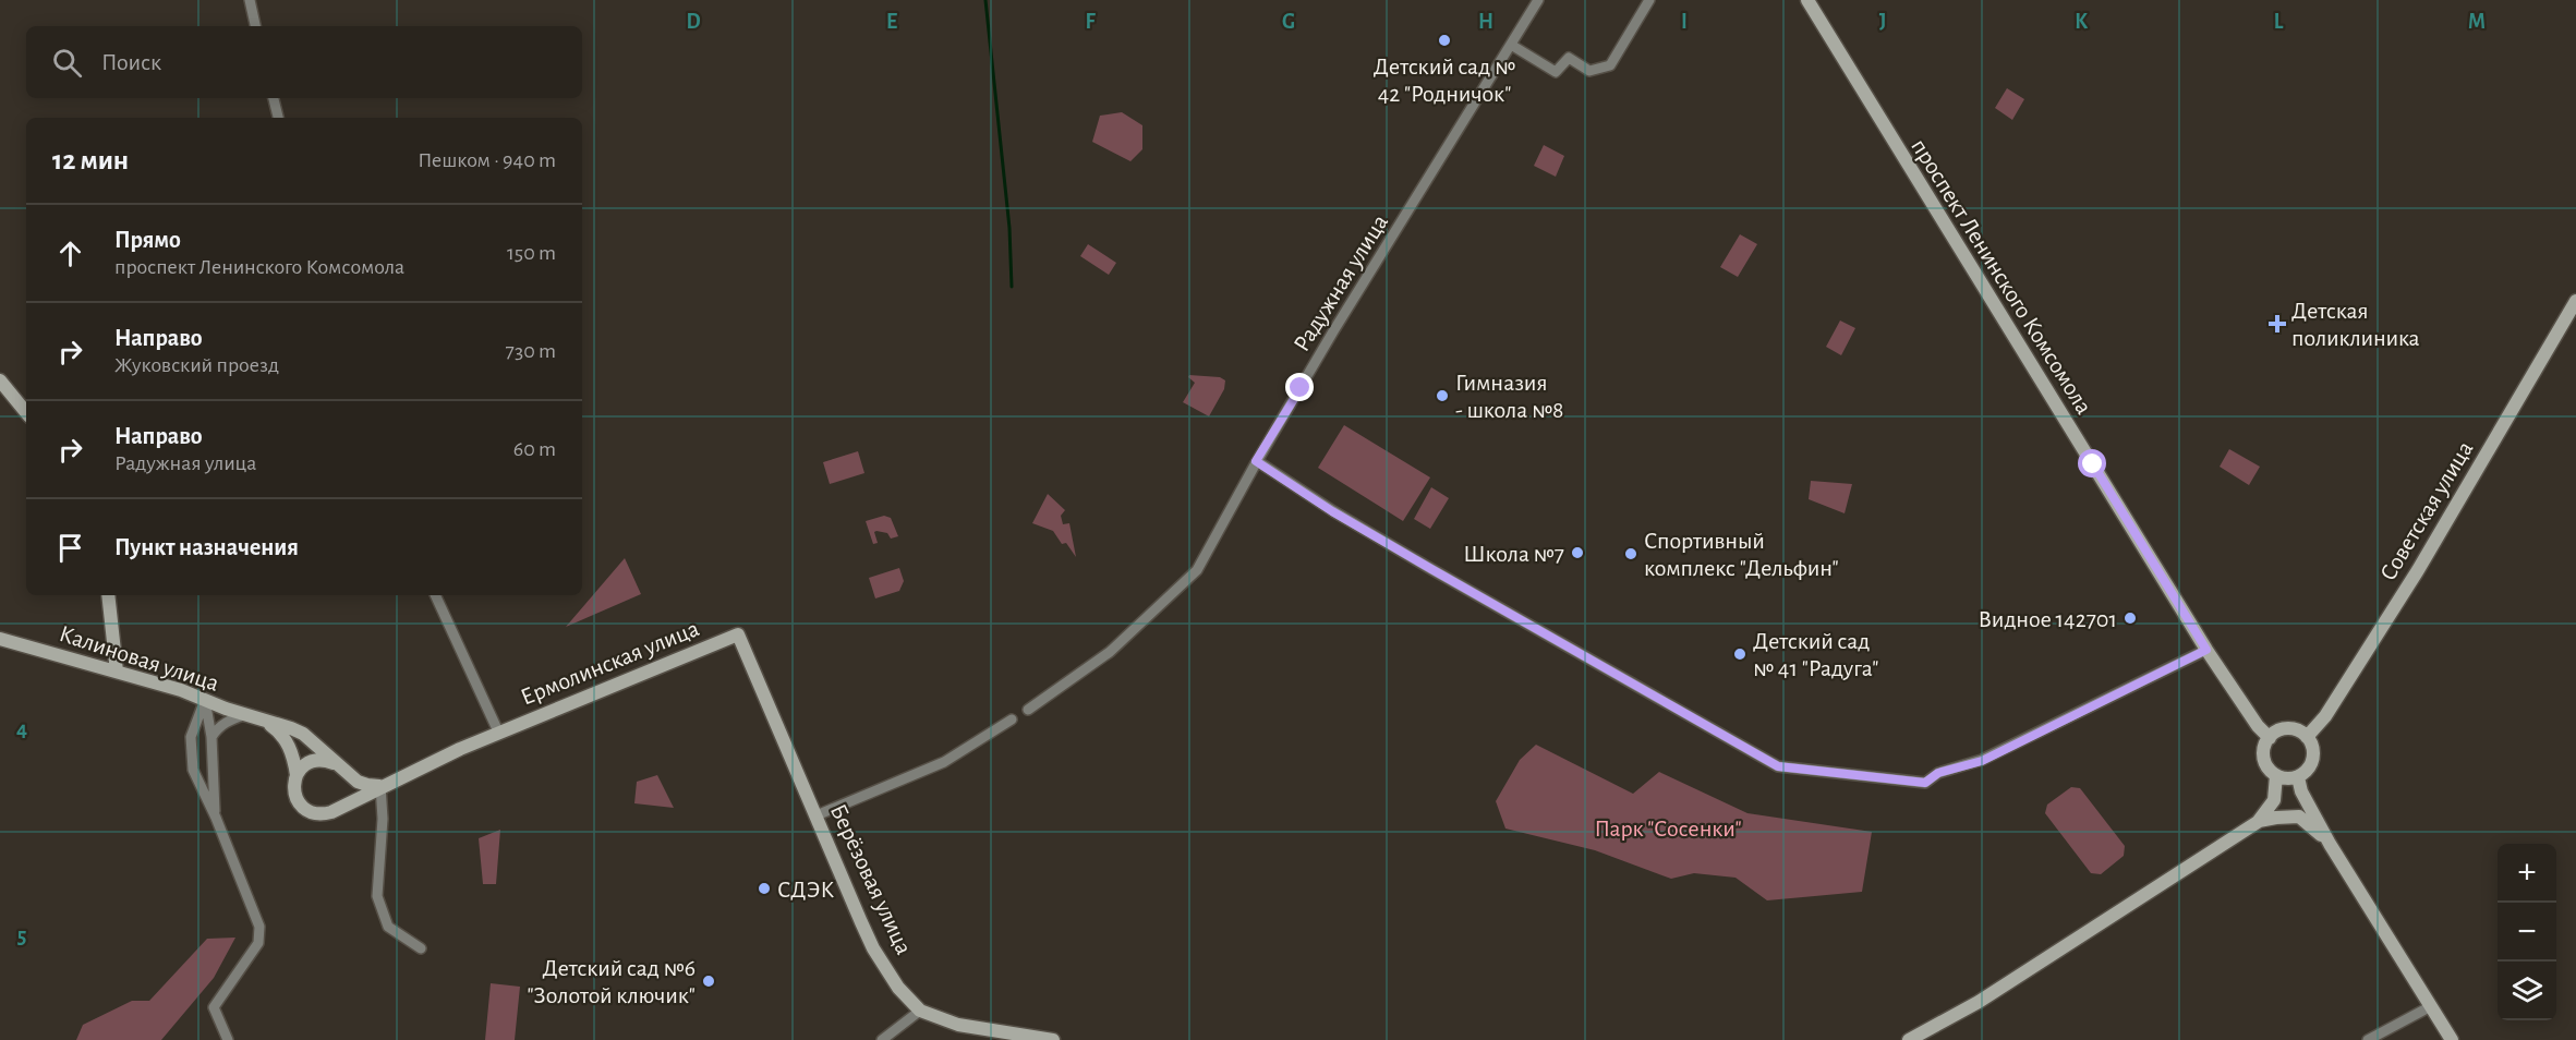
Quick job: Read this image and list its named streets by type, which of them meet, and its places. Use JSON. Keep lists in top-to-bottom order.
{
  "streets": {
    "street": [
      "проспект Ленинского Комсомола",
      "Радужная улица",
      "Советская улица",
      "Калиновая улица",
      "Ермолинская улица",
      "Берёзовая улица"
    ]
  },
  "crossings": [
    ["проспект Ленинского Комсомола", "Советская улица"],
    ["Калиновая улица", "Ермолинская улица"],
    ["Ермолинская улица", "Берёзовая улица"]
  ],
  "parks": ["Парк \"Сосенки\""],
  "places": {
    "other": [
      "Детский сад № 42 \"Родничок\"",
      "Гимназия - школа №8",
      "Школа №7",
      "Спортивный комплекс \"Дельфин\"",
      "Видное 142701",
      "Детский сад № 41 \"Радуга\"",
      "СДЭК",
      "Детский сад №6 \"Золотой ключик\""
    ],
    "health": ["Детская поликлиника"]
  },
  "page": {
    "search": "Поиск",
    "heading": ["12 мин", "Пешком · 940 m"],
    "list": [
      ["Прямо", "проспект Ленинского Комсомола", "150 m"],
      ["Направо", "Жуковский проезд", "730 m"],
      ["Направо", "Радужная улица", "60 m"],
      "Пункт назначения"
    ],
    "map_buttons": ["+", "−"]
  },
  "grid": {
    "columns": [
      "D",
      "E",
      "F",
      "G",
      "H",
      "I",
      "J",
      "K",
      "L",
      "M"
    ],
    "rows": ["4", "5"]
  }
}
